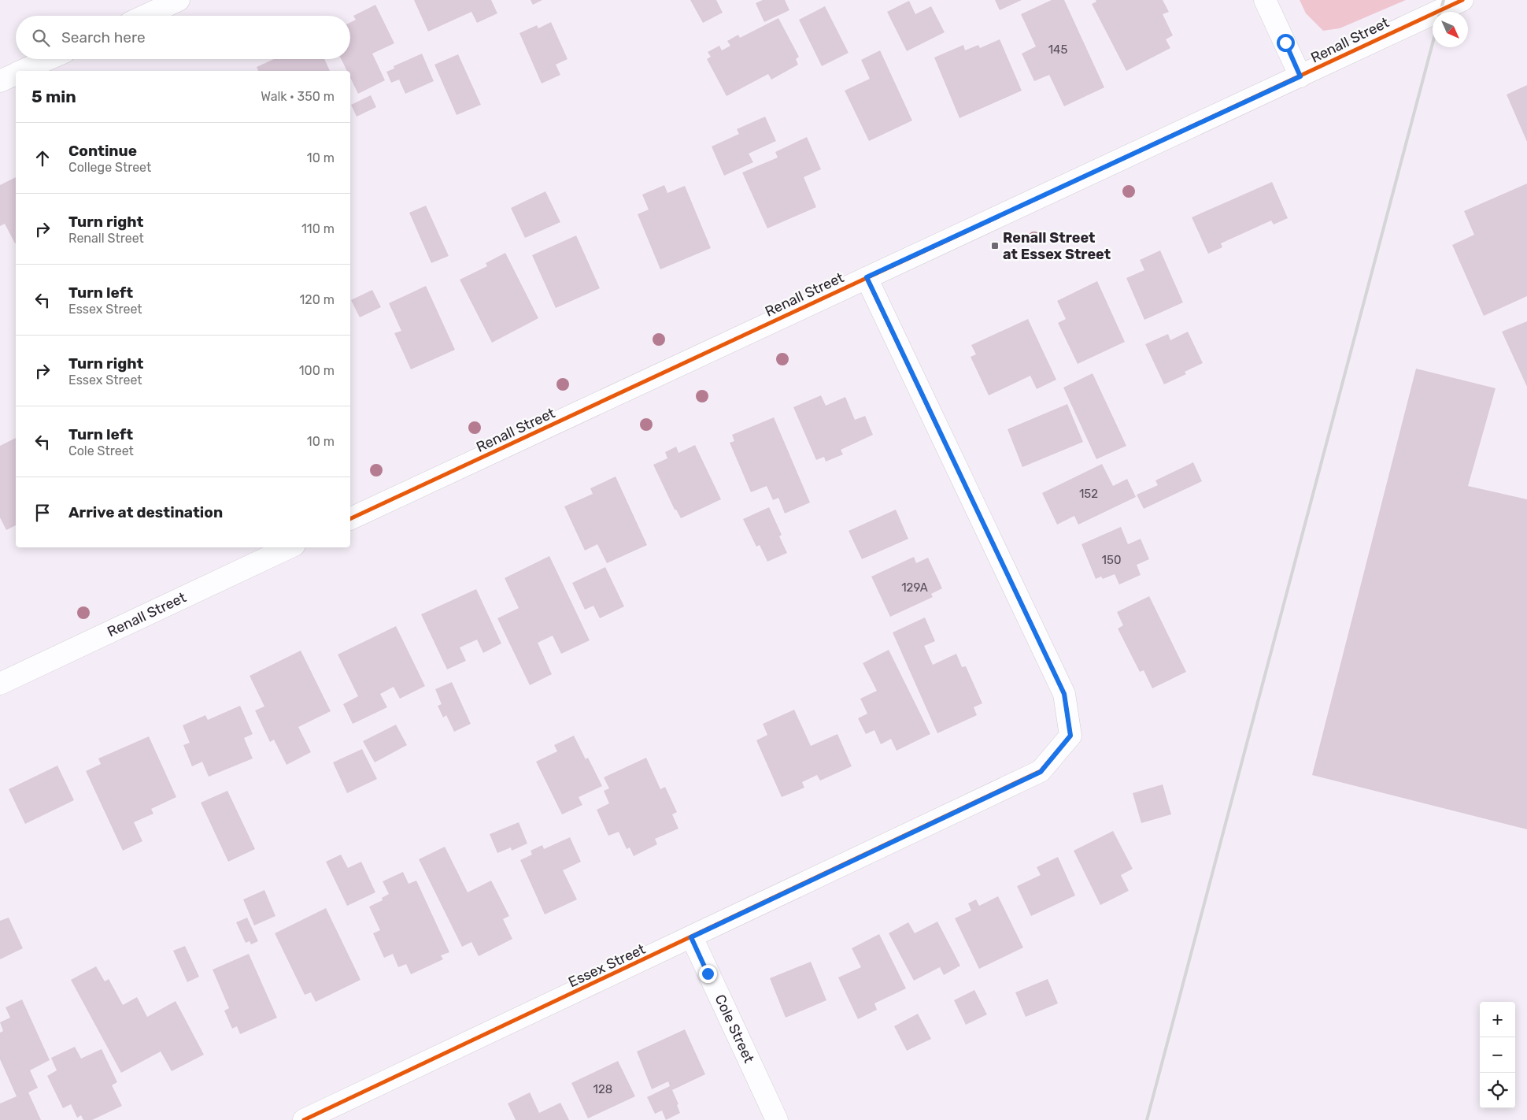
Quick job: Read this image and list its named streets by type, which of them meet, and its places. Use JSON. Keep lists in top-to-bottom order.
{
  "streets": {
    "street": ["Renall Street", "Essex Street", "Cole Street"]
  },
  "crossings": [
    ["Renall Street", "Essex Street"],
    ["Essex Street", "Cole Street"]
  ],
  "places": {
    "transit": ["Renall Street at Essex Street"]
  },
  "house_numbers": [
    "145",
    "152",
    "150",
    "129A",
    "128"
  ],
  "north": "bottom right",
  "page": {
    "search": "Search here",
    "heading": ["5 min", "Walk · 350 m"],
    "list": [
      ["Continue", "College Street", "10 m"],
      ["Turn right", "Renall Street", "110 m"],
      ["Turn left", "Essex Street", "120 m"],
      ["Turn right", "Essex Street", "100 m"],
      ["Turn left", "Cole Street", "10 m"],
      "Arrive at destination"
    ],
    "map_buttons": ["+", "−"]
  }
}
